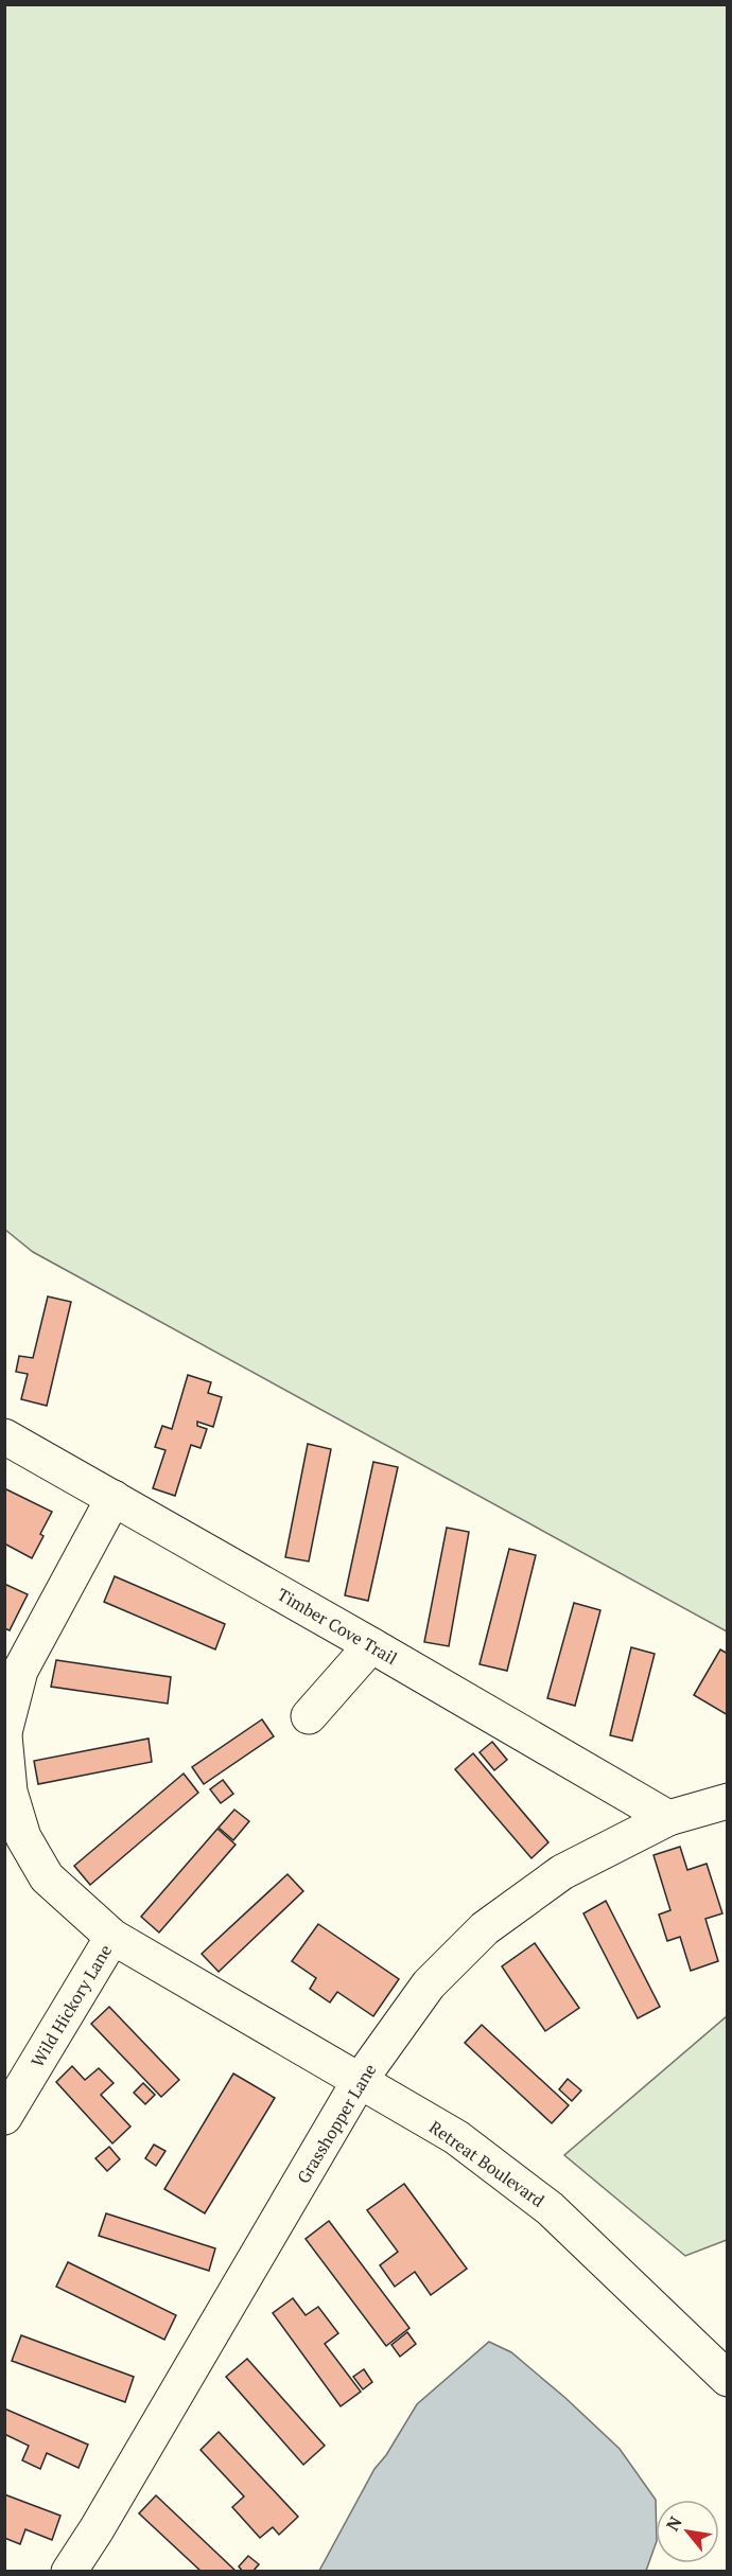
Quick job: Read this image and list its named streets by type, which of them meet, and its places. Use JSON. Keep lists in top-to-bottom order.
{
  "streets": {
    "street": [
      "Timber Cove Trail",
      "Wild Hickory Lane",
      "Grasshopper Lane",
      "Retreat Boulevard"
    ]
  },
  "crossings": [
    ["Timber Cove Trail", "Wild Hickory Lane"],
    ["Timber Cove Trail", "Grasshopper Lane"],
    ["Wild Hickory Lane", "Retreat Boulevard"],
    ["Grasshopper Lane", "Retreat Boulevard"]
  ],
  "north": "top left"
}
